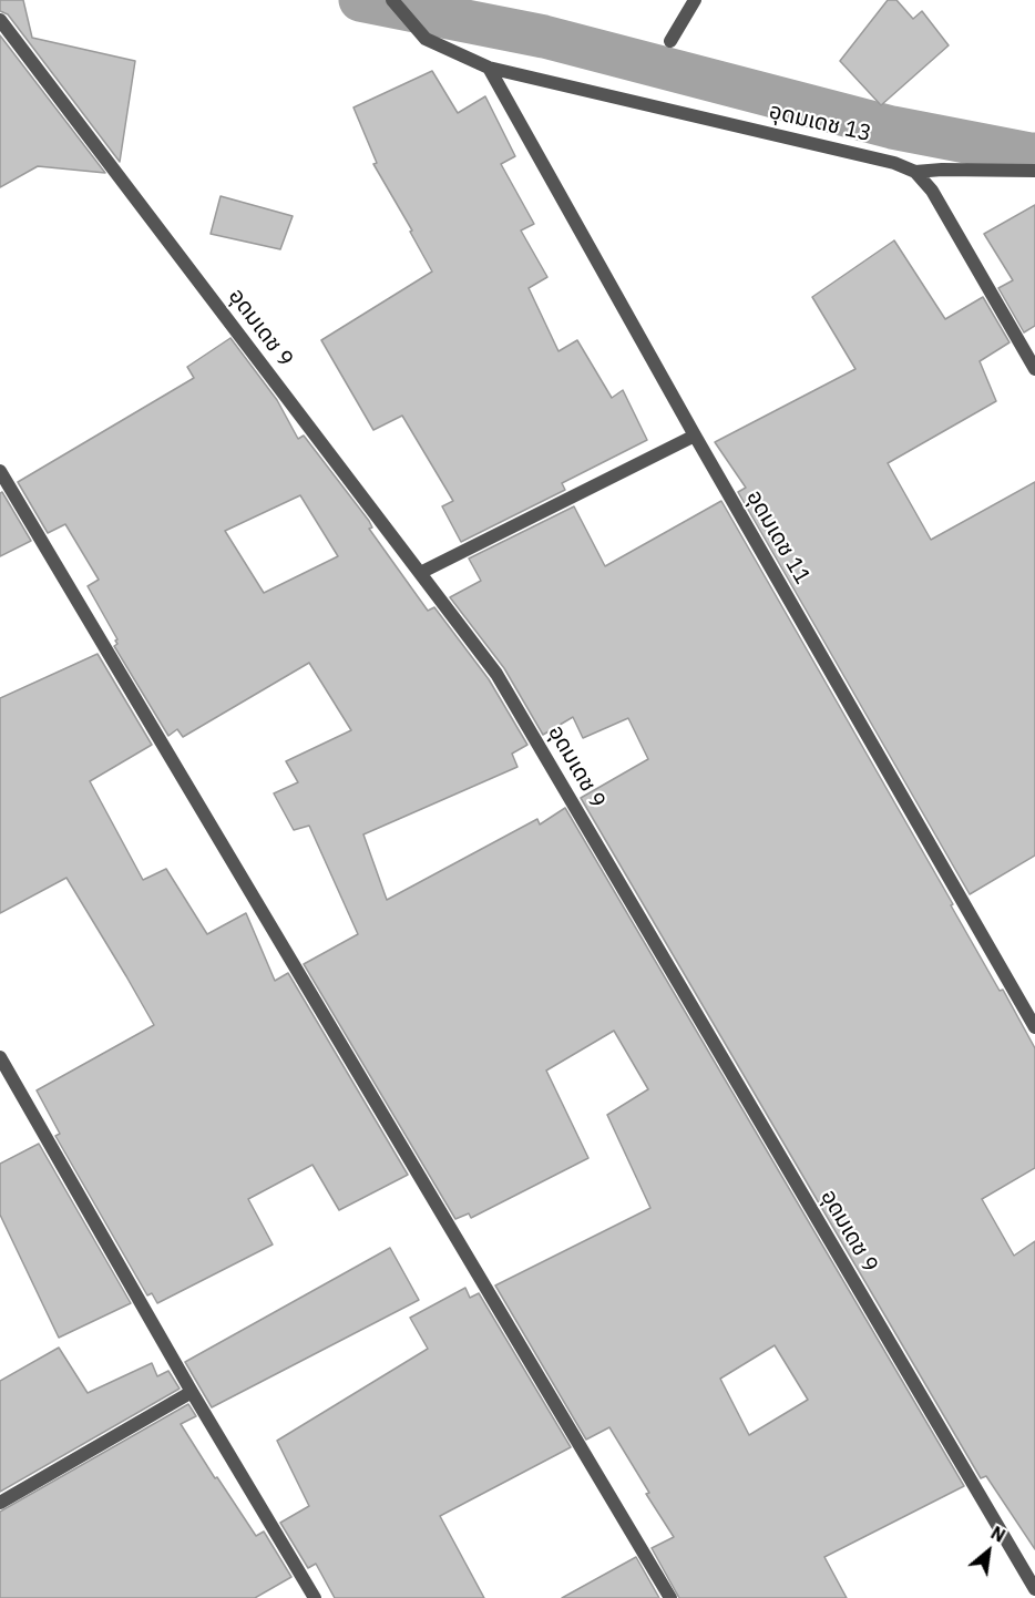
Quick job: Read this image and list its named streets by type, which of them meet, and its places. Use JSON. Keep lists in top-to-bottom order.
{
  "streets": {
    "street": ["อุดมเดช 13", "อุดมเดช 9", "อุดมเดช 11"]
  },
  "crossings": [
    ["อุดมเดช 13", "อุดมเดช 11"]
  ],
  "north": "top right"
}
